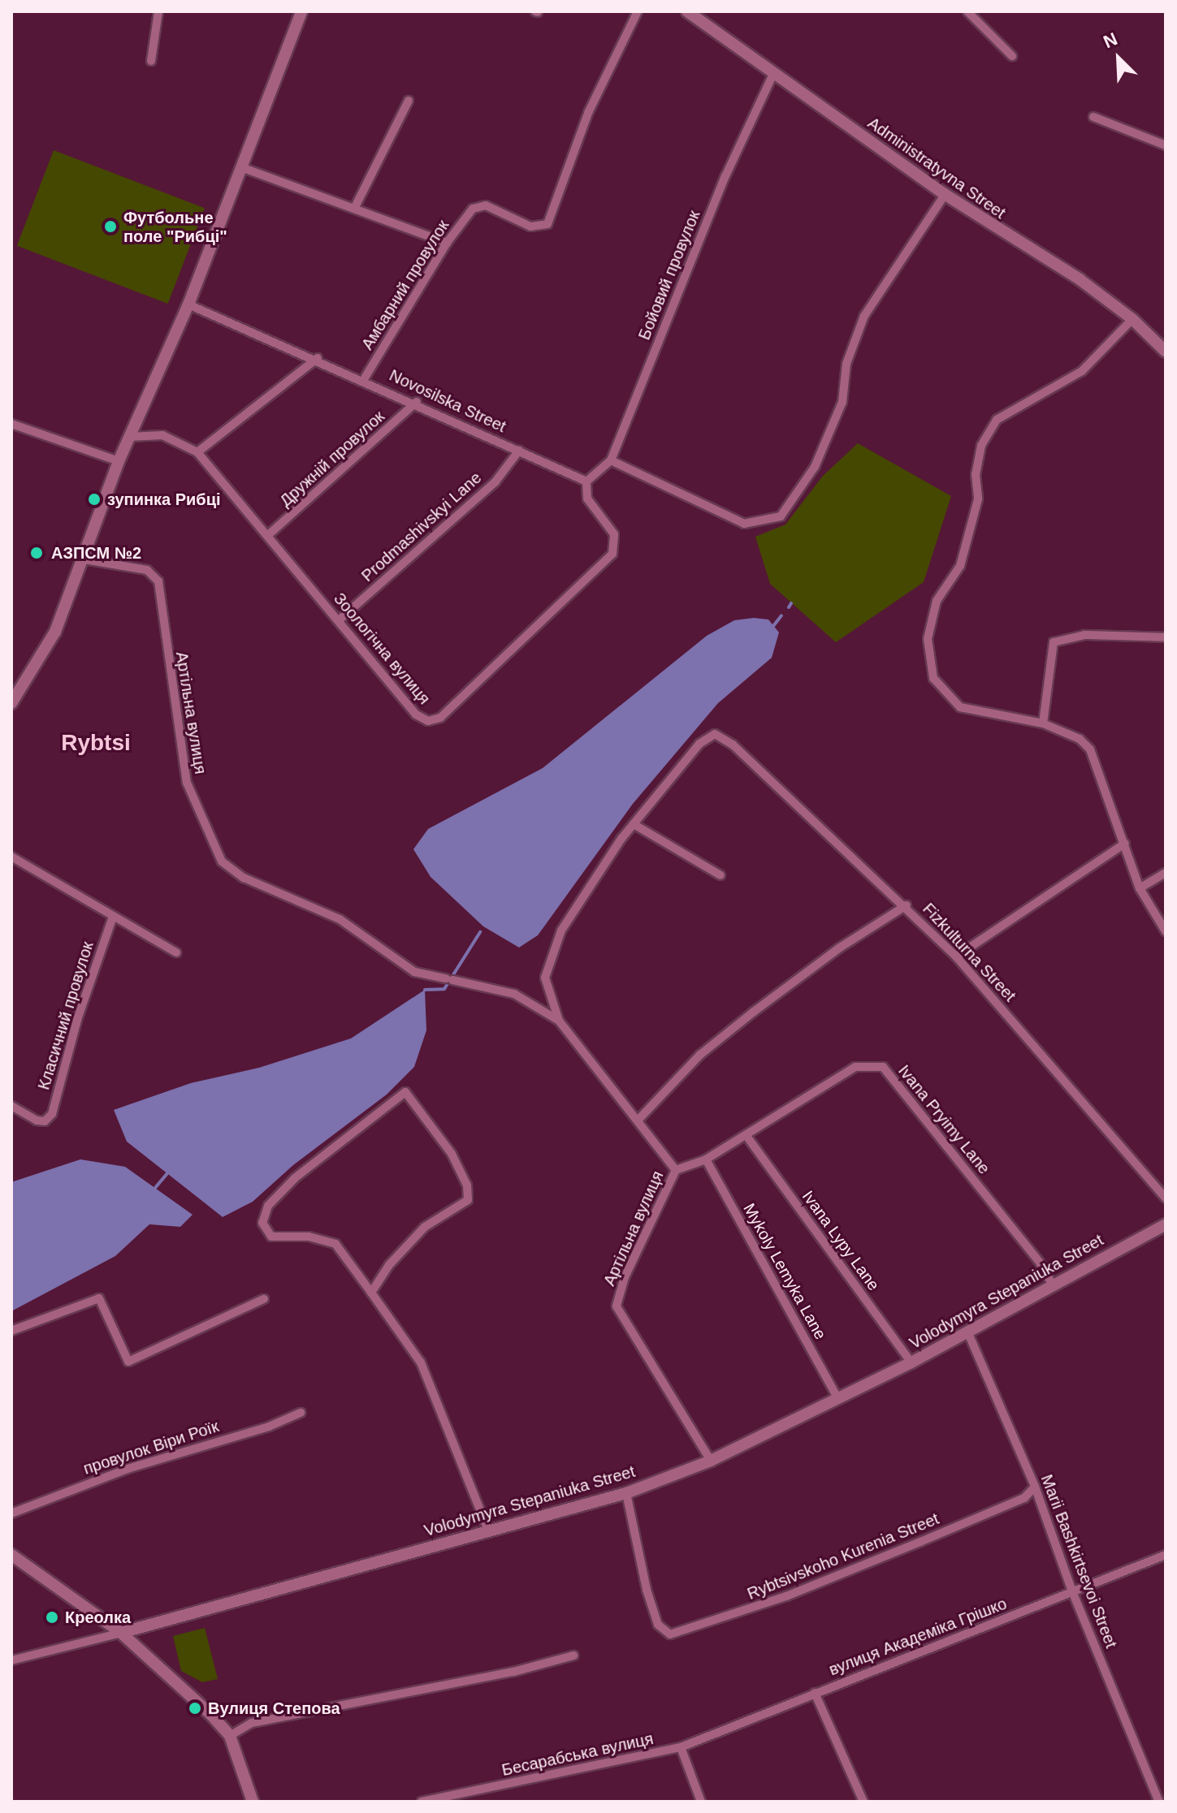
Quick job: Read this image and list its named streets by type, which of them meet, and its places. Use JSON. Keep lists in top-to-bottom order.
{
  "streets": {
    "street": [
      "Administratyvna Street",
      "Бойовий провулок",
      "Амбарний провулок",
      "Novosilska Street",
      "Дружній провулок",
      "Prodmashivskyi Lane",
      "Зоологічна вулиця",
      "Артільна вулиця",
      "Fizkulturna Street",
      "Класичний провулок",
      "Ivana Pryimy Lane",
      "Ivana Lypy Lane",
      "Mykoly Lemyka Lane",
      "Volodymyra Stepaniuka Street",
      "провулок Віри Роїк",
      "Rybtsivskoho Kurenia Street",
      "Marii Bashkirtsevoi Street",
      "вулиця Академіка Грішко",
      "Бесарабська вулиця"
    ]
  },
  "crossings": [
    ["Administratyvna Street", "Бойовий провулок"],
    ["Бойовий провулок", "Novosilska Street"],
    ["Бойовий провулок", "Зоологічна вулиця"],
    ["Амбарний провулок", "Novosilska Street"],
    ["Novosilska Street", "Дружній провулок"],
    ["Novosilska Street", "Prodmashivskyi Lane"],
    ["Novosilska Street", "Зоологічна вулиця"],
    ["Дружній провулок", "Зоологічна вулиця"],
    ["Prodmashivskyi Lane", "Зоологічна вулиця"],
    ["Артільна вулиця", "Ivana Pryimy Lane"],
    ["Артільна вулиця", "Volodymyra Stepaniuka Street"],
    ["Ivana Pryimy Lane", "Ivana Lypy Lane"],
    ["Ivana Pryimy Lane", "Mykoly Lemyka Lane"],
    ["Ivana Pryimy Lane", "Volodymyra Stepaniuka Street"],
    ["Ivana Lypy Lane", "Volodymyra Stepaniuka Street"],
    ["Mykoly Lemyka Lane", "Volodymyra Stepaniuka Street"],
    ["Volodymyra Stepaniuka Street", "Rybtsivskoho Kurenia Street"],
    ["Volodymyra Stepaniuka Street", "Marii Bashkirtsevoi Street"],
    ["Rybtsivskoho Kurenia Street", "Marii Bashkirtsevoi Street"],
    ["Marii Bashkirtsevoi Street", "вулиця Академіка Грішко"],
    ["вулиця Академіка Грішко", "Бесарабська вулиця"]
  ],
  "districts": ["Rybtsi"],
  "places": [
    "Футбольне поле \"Рибці\"",
    "зупинка Рибці",
    "АЗПСМ №2",
    "Креолка",
    "Вулиця Степова"
  ],
  "north": "top left"
}
